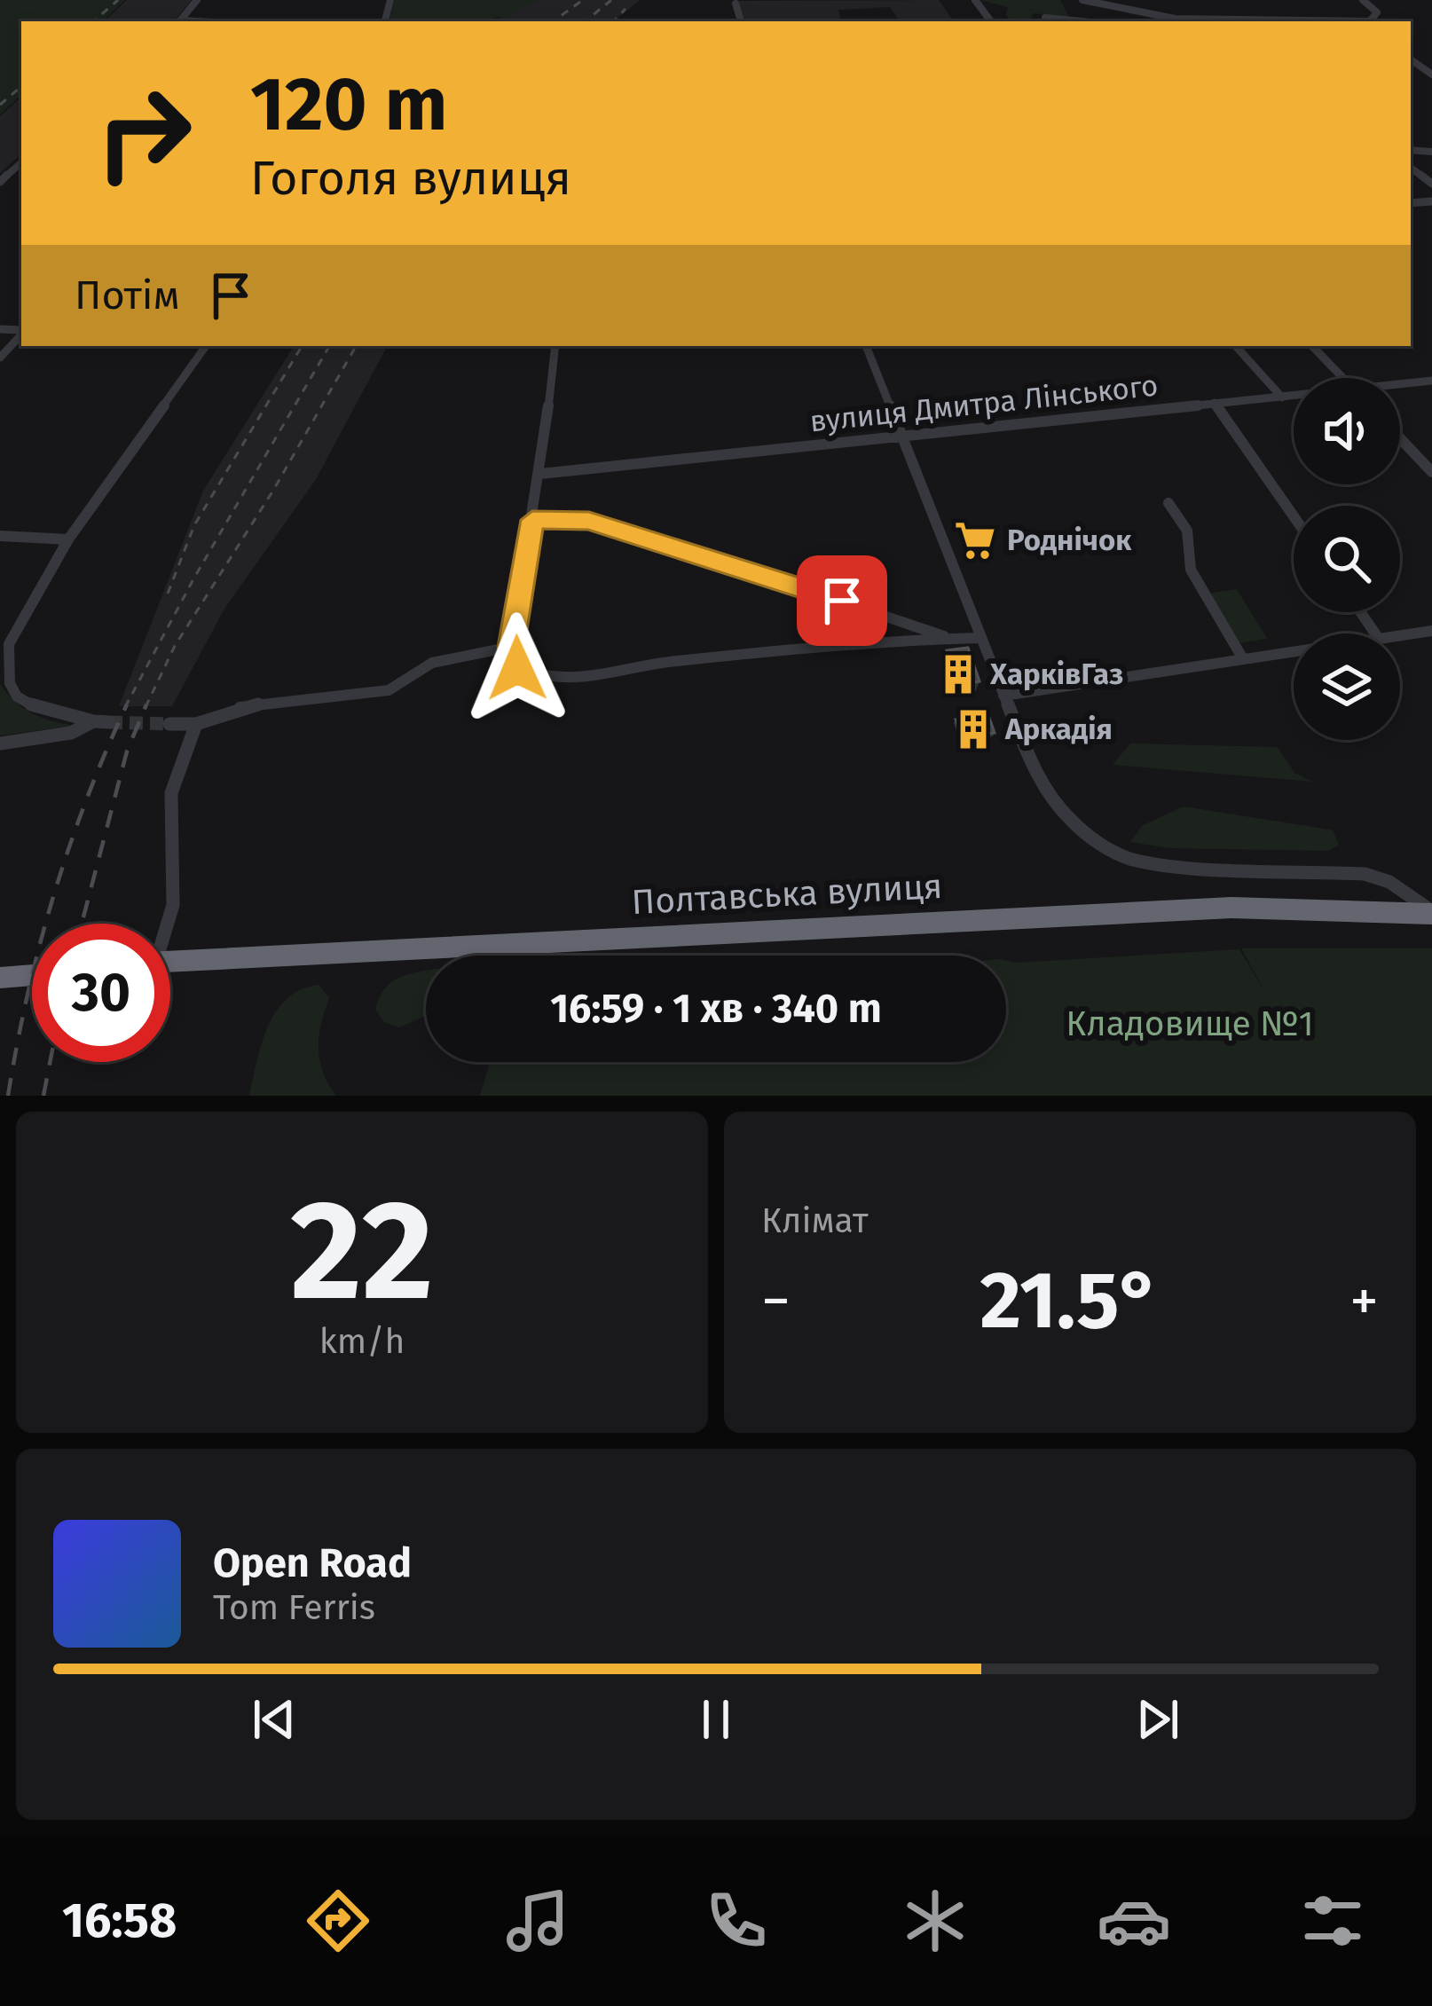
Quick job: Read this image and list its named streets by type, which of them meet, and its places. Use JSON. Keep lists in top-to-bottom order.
{
  "streets": {
    "highway": ["Полтавська вулиця"],
    "street": ["вулиця Дмитра Лінського"]
  },
  "parks": ["Кладовище №1"],
  "places": {
    "supermarket": ["Роднічок"],
    "building": ["ХарківГаз", "Аркадія"]
  },
  "page": {
    "turn": ["120 m", "Гоголя вулиця"],
    "then": "Потім",
    "limit": "30",
    "trip": "16:59 · 1 хв · 340 m",
    "tile": [
      ["22", "km/h"],
      "Клімат"
    ],
    "heat": ["−", "21.5°", "+"],
    "song": ["Open Road", "Tom Ferris"],
    "tabs": "16:58"
  }
}
